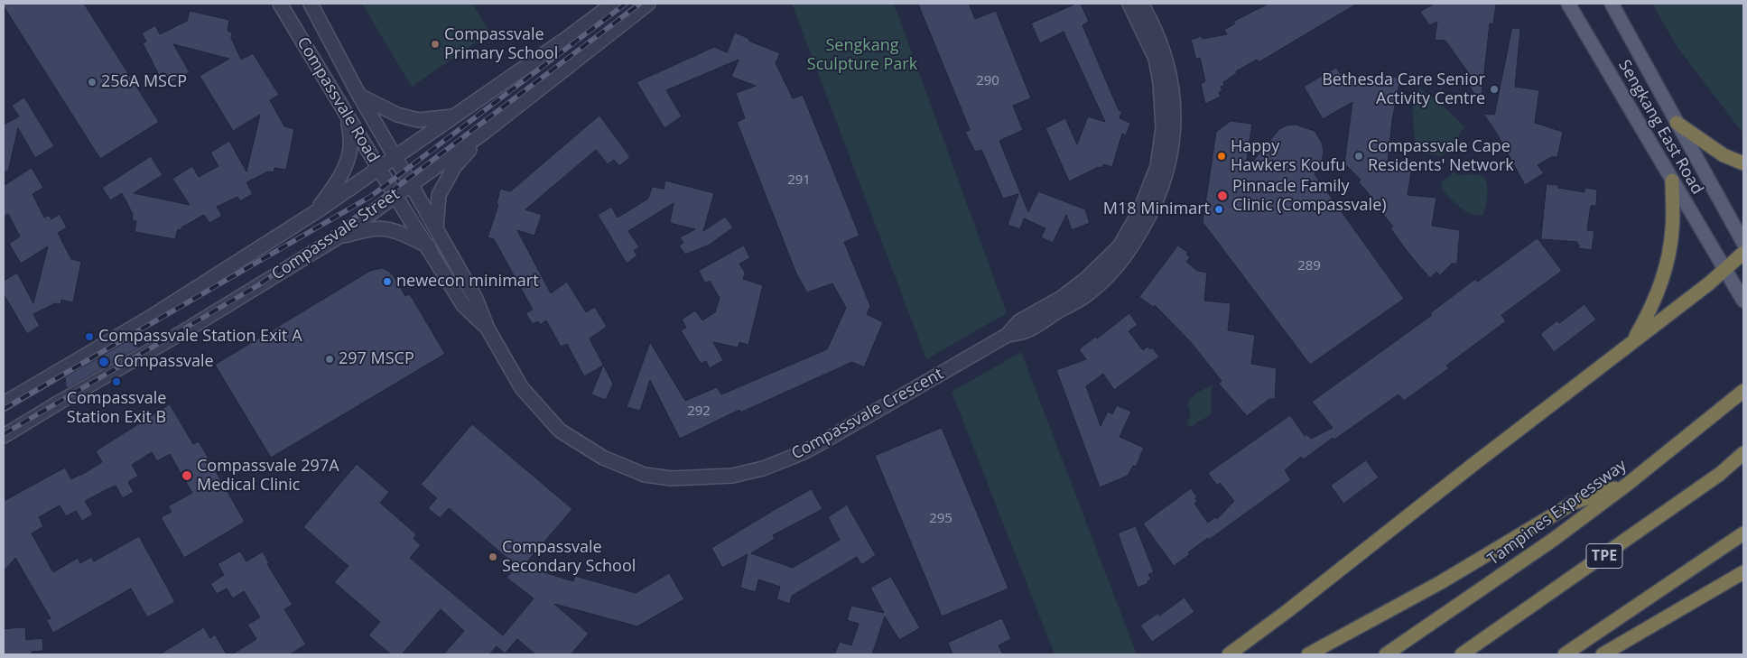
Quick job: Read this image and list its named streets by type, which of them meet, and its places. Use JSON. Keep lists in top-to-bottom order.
{
  "streets": {
    "highway": ["Tampines Expressway", "TPE"],
    "main road": ["Sengkang East Road"],
    "street": ["Compassvale Road", "Compassvale Street", "Compassvale Crescent"]
  },
  "crossings": [
    ["Compassvale Road", "Compassvale Street"],
    ["Compassvale Road", "Compassvale Crescent"],
    ["Compassvale Street", "Compassvale Crescent"]
  ],
  "parks": ["Sengkang Sculpture Park"],
  "places": [
    "Compassvale Primary School",
    "256A MSCP",
    "Bethesda Care Senior Activity Centre",
    "Happy Hawkers Koufu",
    "Compassvale Cape Residents' Network",
    "Pinnacle Family Clinic (Compassvale)",
    "M18 Minimart",
    "newecon minimart",
    "Compassvale Station Exit A",
    "297 MSCP",
    "Compassvale",
    "Compassvale Station Exit B",
    "Compassvale 297A Medical Clinic",
    "Compassvale Secondary School"
  ],
  "house_numbers": [
    "290",
    "291",
    "289",
    "292",
    "295"
  ]
}
